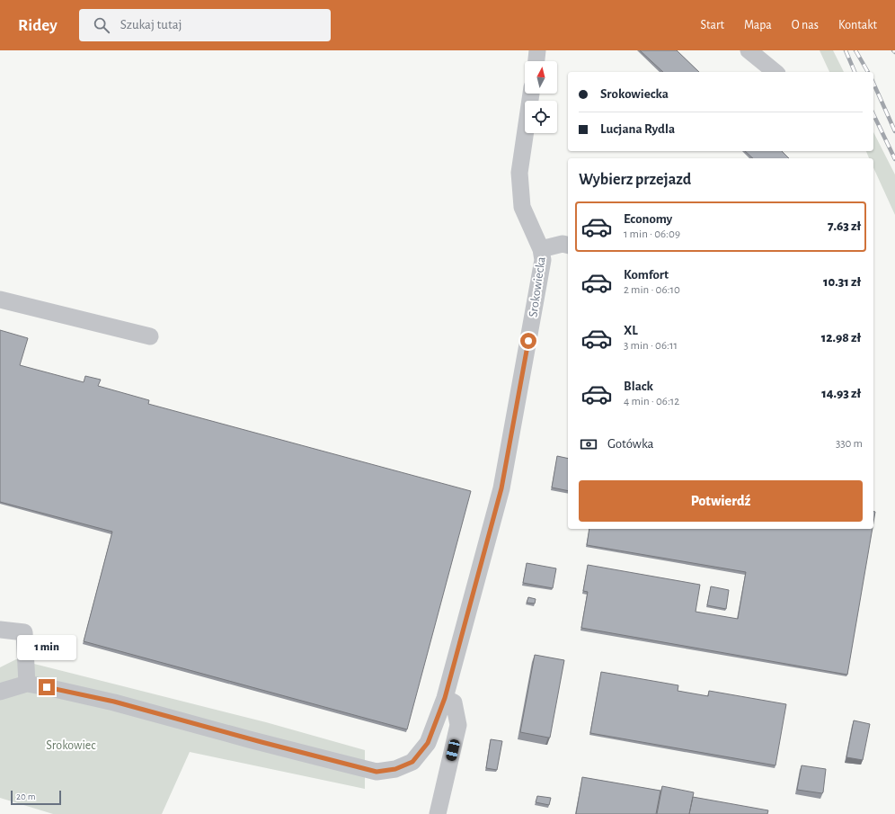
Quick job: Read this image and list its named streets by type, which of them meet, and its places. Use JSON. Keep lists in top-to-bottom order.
{
  "streets": {
    "street": ["Srokowiecka"]
  },
  "parks": ["Srokowiec"],
  "scale_bar": "20 m",
  "north": "top",
  "page": {
    "header": "Ridey",
    "search": "Szukaj tutaj",
    "nav": [
      "Start",
      "Mapa",
      "O nas",
      "Kontakt"
    ],
    "banner": ["Srokowiecka", "Lucjana Rydla"],
    "heading": "Wybierz przejazd",
    "list": [
      {
        "name": "Economy",
        "note": "1 min · 06:09",
        "value": "7.63 zł"
      },
      {
        "name": "Komfort",
        "note": "2 min · 06:10",
        "value": "10.31 zł"
      },
      {
        "name": "XL",
        "note": "3 min · 06:11",
        "value": "12.98 zł"
      },
      {
        "name": "Black",
        "note": "4 min · 06:12",
        "value": "14.93 zł"
      }
    ],
    "pay": ["Gotówka", "330 m"],
    "buttons": "Potwierdź",
    "bubble": "1 min",
    "scale": "20 m"
  }
}
